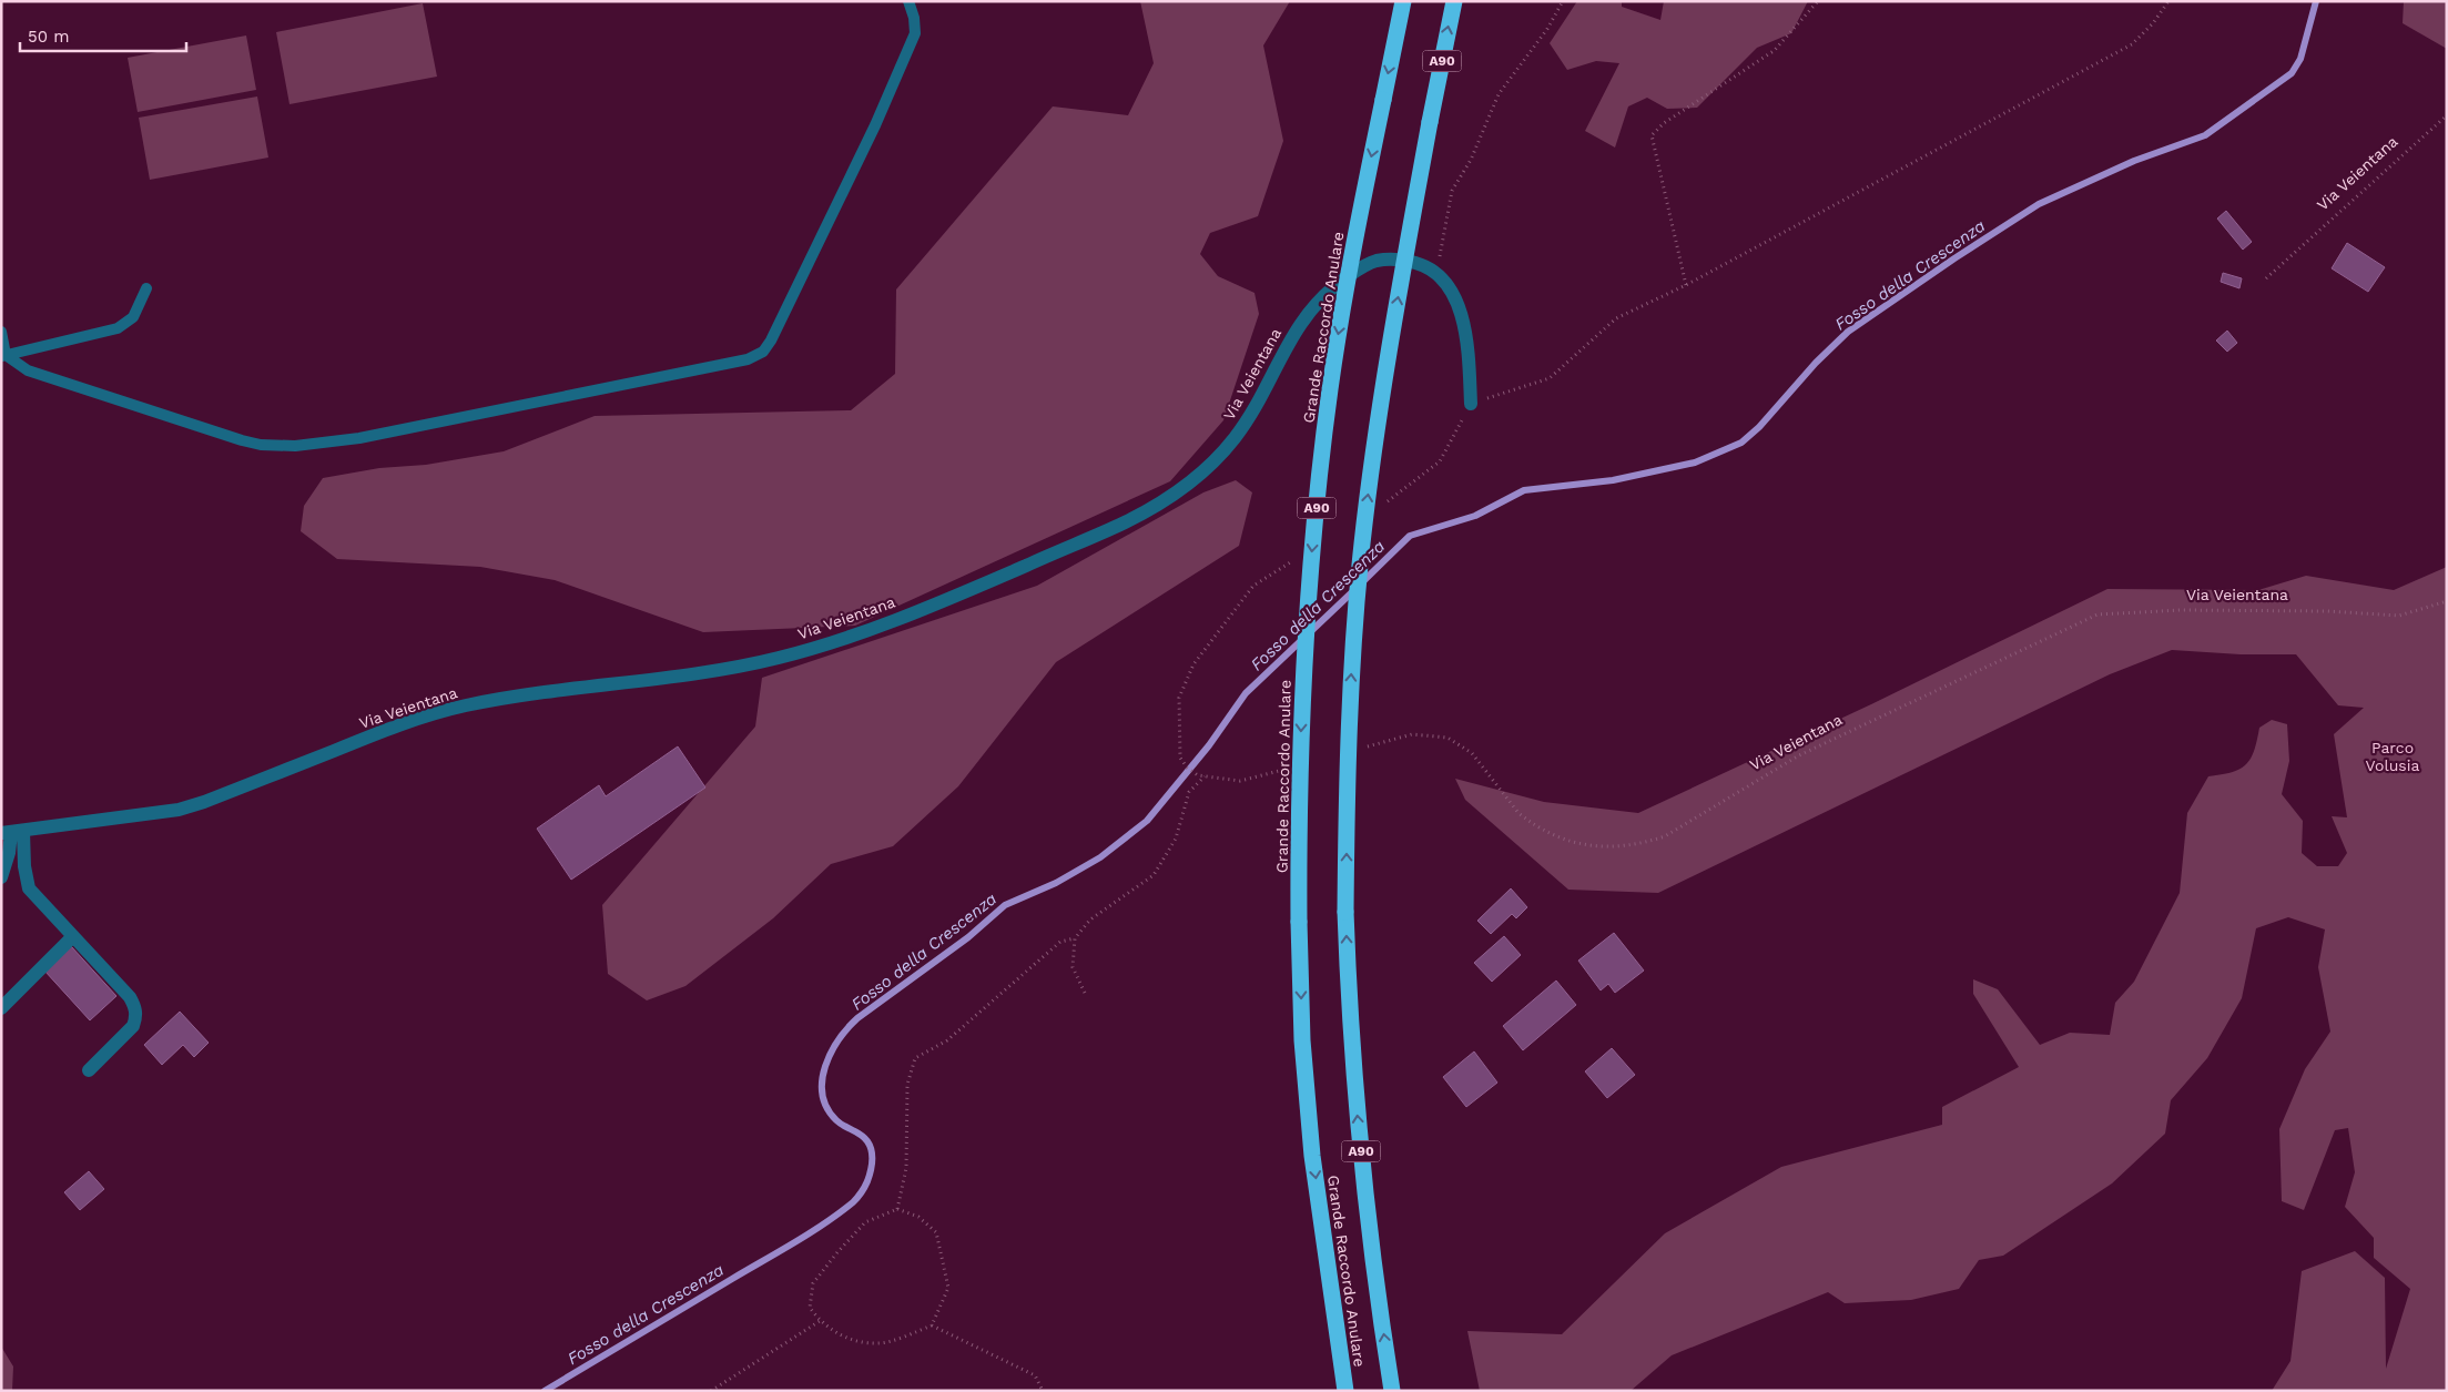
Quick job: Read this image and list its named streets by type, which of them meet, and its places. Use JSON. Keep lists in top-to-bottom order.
{
  "streets": {
    "highway": ["A90", "Grande Raccordo Anulare"],
    "street": ["Via Veientana"]
  },
  "water": ["Fosso della Crescenza"],
  "parks": ["Parco Volusia"],
  "scale_bar": "50 m"
}
